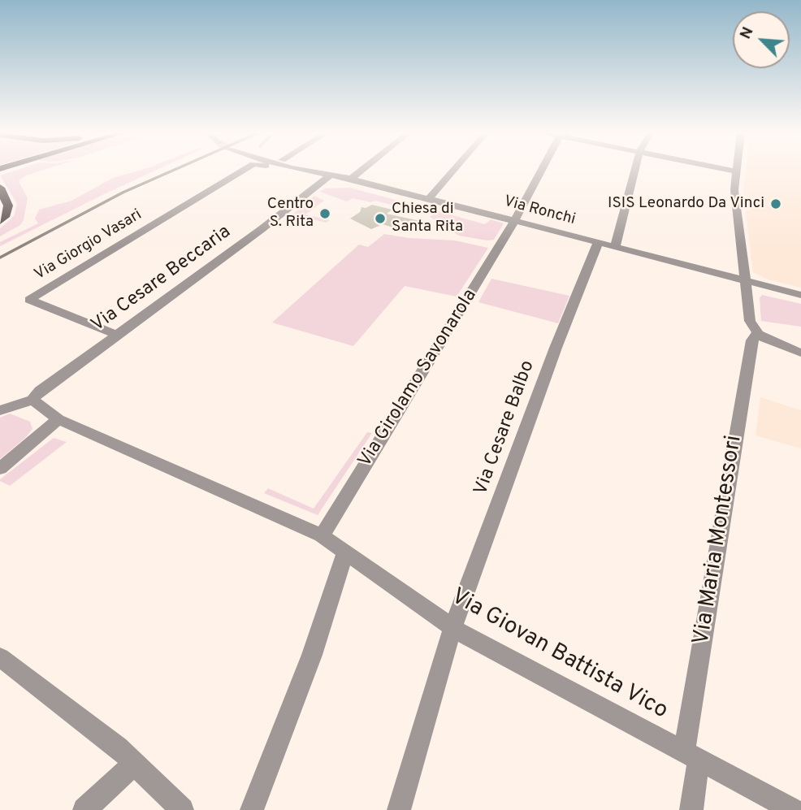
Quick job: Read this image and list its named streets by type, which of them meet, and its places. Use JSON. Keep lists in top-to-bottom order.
{
  "streets": {
    "street": [
      "Via Ronchi",
      "Via Giorgio Vasari",
      "Via Cesare Beccaria",
      "Via Girolamo Savonarola",
      "Via Cesare Balbo",
      "Via Maria Montessori",
      "Via Giovan Battista Vico"
    ]
  },
  "crossings": [
    ["Via Ronchi", "Via Cesare Beccaria"],
    ["Via Ronchi", "Via Girolamo Savonarola"],
    ["Via Ronchi", "Via Cesare Balbo"],
    ["Via Giorgio Vasari", "Via Cesare Beccaria"],
    ["Via Cesare Beccaria", "Via Giovan Battista Vico"],
    ["Via Girolamo Savonarola", "Via Giovan Battista Vico"],
    ["Via Cesare Balbo", "Via Giovan Battista Vico"],
    ["Via Maria Montessori", "Via Giovan Battista Vico"]
  ],
  "places": ["ISIS Leonardo Da Vinci", "Centro S. Rita", "Chiesa di Santa Rita"],
  "north": "top left"
}
